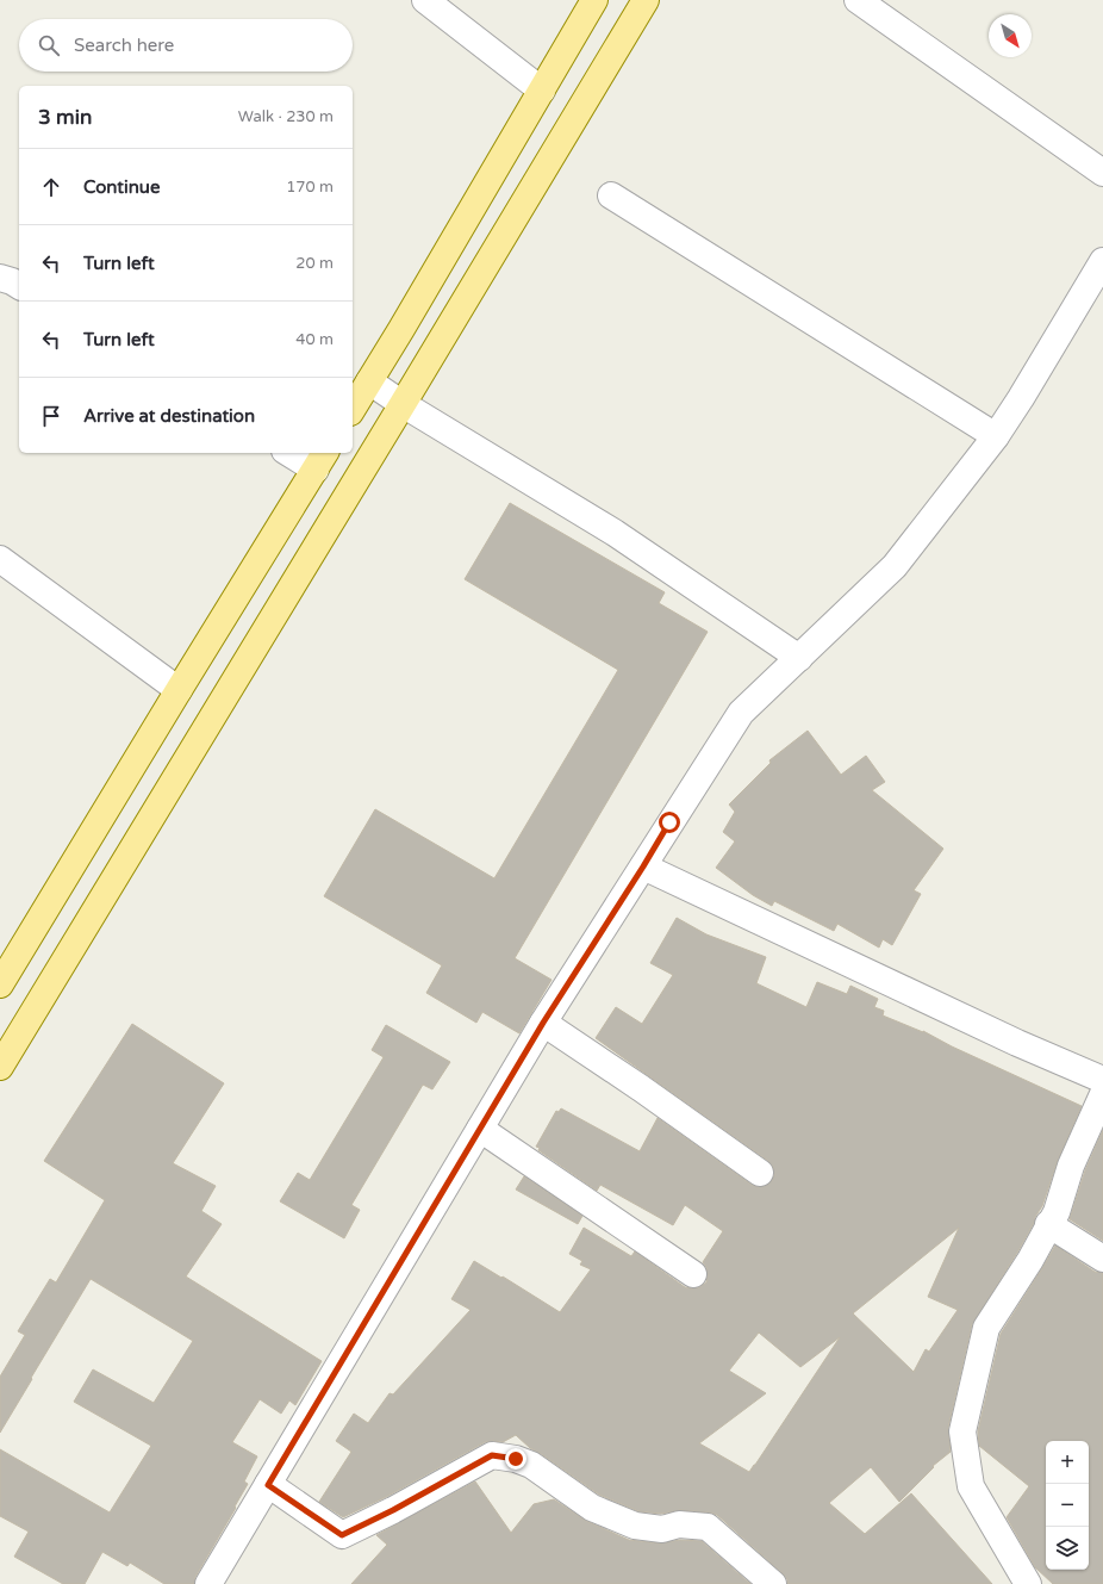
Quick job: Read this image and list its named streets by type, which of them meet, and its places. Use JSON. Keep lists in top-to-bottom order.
{
  "north": "bottom right",
  "page": {
    "search": "Search here",
    "heading": ["3 min", "Walk · 230 m"],
    "list": [
      ["Continue", "170 m"],
      ["Turn left", "20 m"],
      ["Turn left", "40 m"],
      "Arrive at destination"
    ],
    "map_buttons": ["+", "−"]
  }
}
